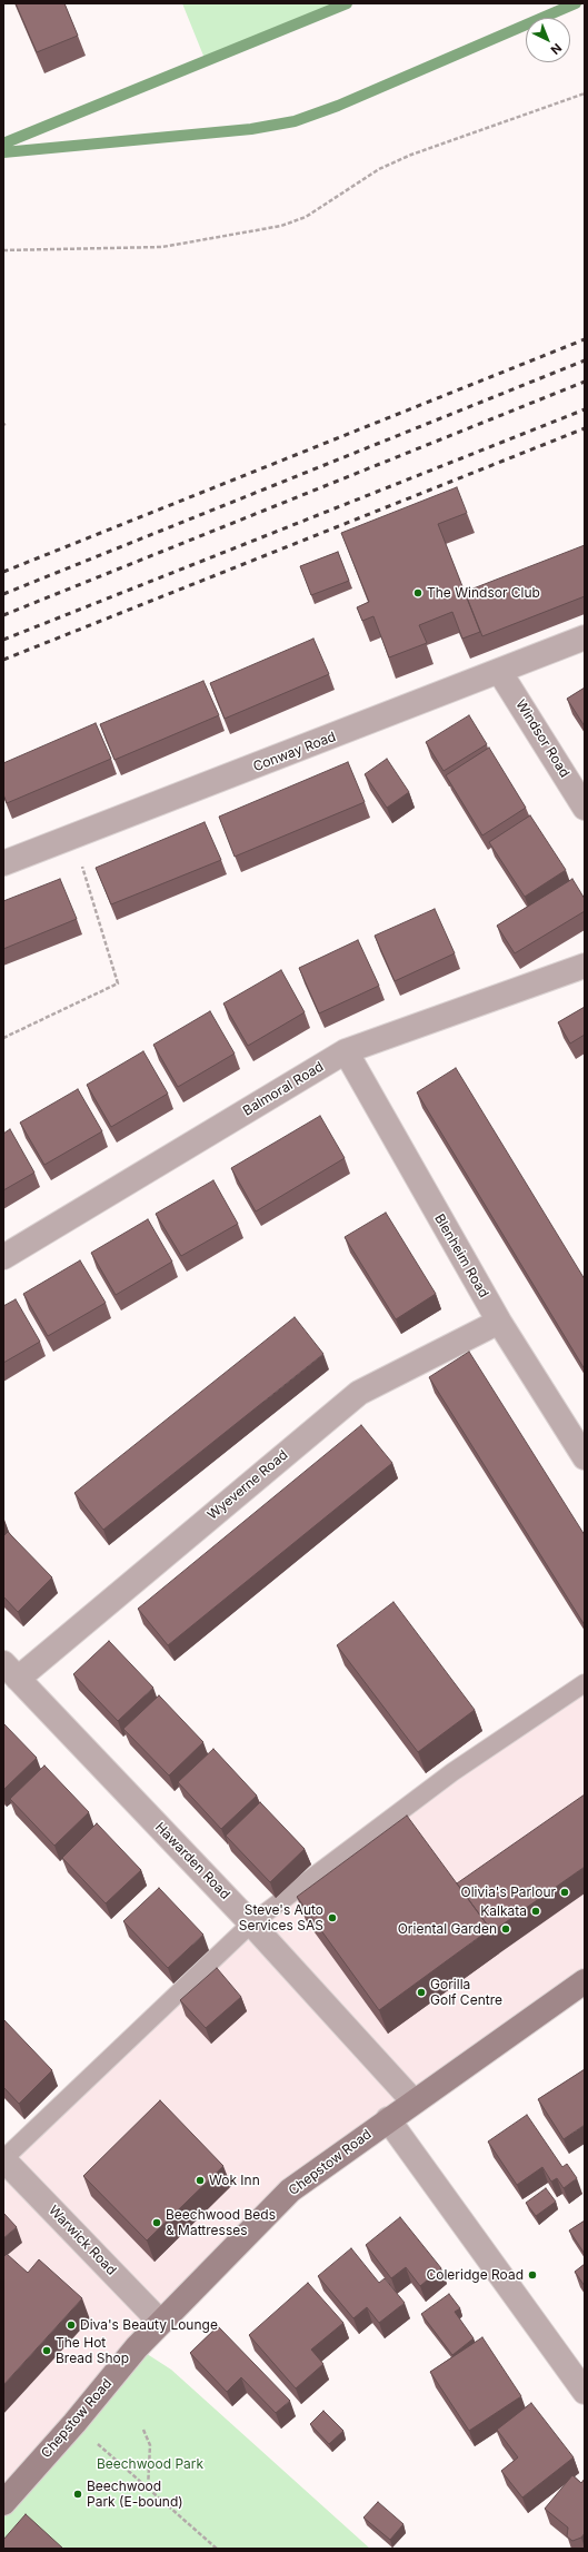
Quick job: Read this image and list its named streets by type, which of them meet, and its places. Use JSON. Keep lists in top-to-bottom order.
{
  "streets": {
    "main road": ["Chepstow Road"],
    "street": [
      "Windsor Road",
      "Conway Road",
      "Balmoral Road",
      "Blenheim Road",
      "Wyeverne Road",
      "Hawarden Road",
      "Warwick Road"
    ]
  },
  "crossings": [
    ["Windsor Road", "Conway Road"],
    ["Balmoral Road", "Blenheim Road"],
    ["Blenheim Road", "Wyeverne Road"],
    ["Wyeverne Road", "Hawarden Road"],
    ["Hawarden Road", "Chepstow Road"],
    ["Chepstow Road", "Warwick Road"]
  ],
  "parks": ["Beechwood Park"],
  "places": [
    "The Windsor Club",
    "Olivia's Parlour",
    "Kalkata",
    "Steve's Auto Services SAS",
    "Oriental Garden",
    "Gorilla Golf Centre",
    "Wok Inn",
    "Beechwood Beds & Mattresses",
    "Coleridge Road",
    "Diva's Beauty Lounge",
    "The Hot Bread Shop",
    "Beechwood Park (E-bound)"
  ],
  "north": "bottom right"
}
